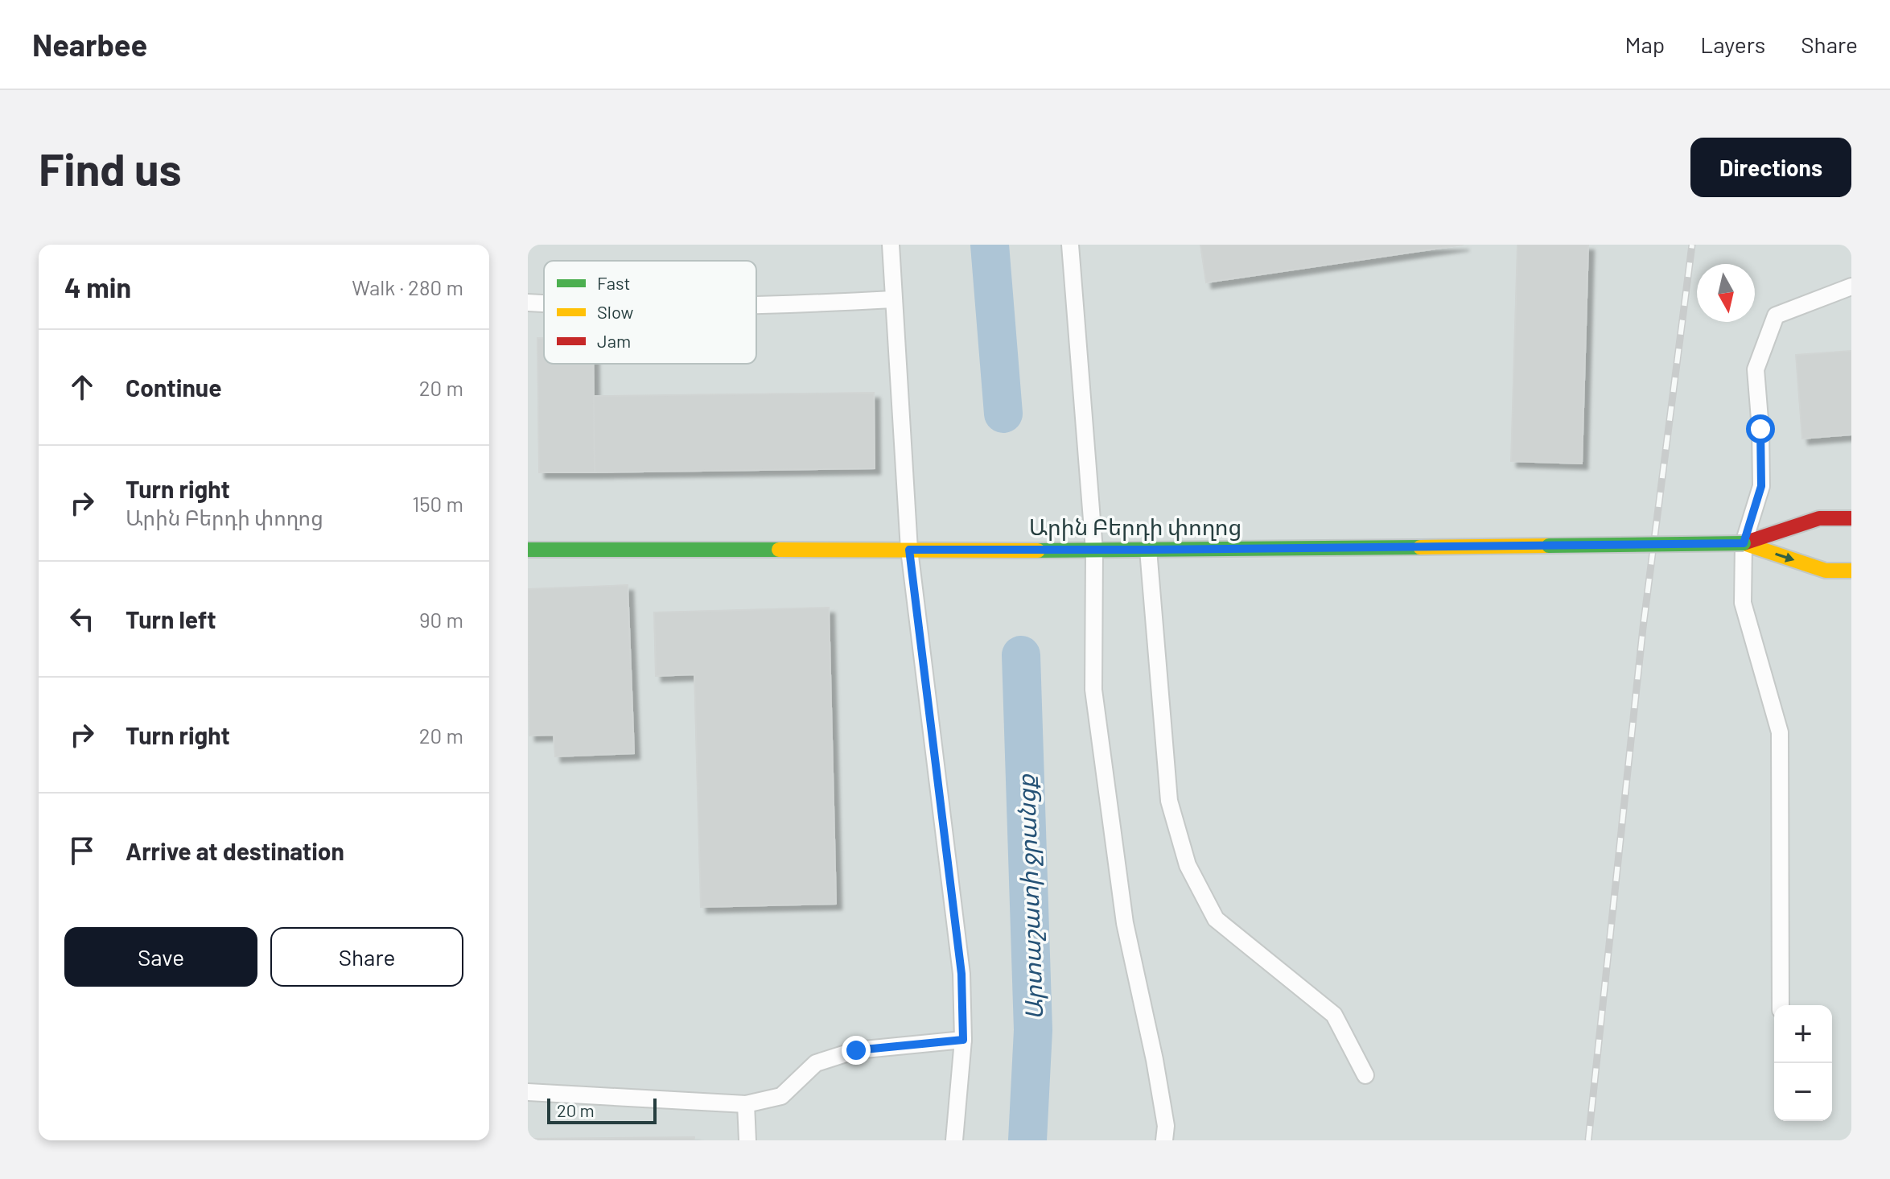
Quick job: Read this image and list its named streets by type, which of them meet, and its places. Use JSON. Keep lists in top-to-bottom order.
{
  "streets": {
    "street": ["Արին Բերդի փողոց"]
  },
  "water": ["Արտաշատի ջրանցք"],
  "legend": ["Fast", "Slow", "Jam"],
  "scale_bar": "20 m",
  "north": "bottom",
  "page": {
    "header": "Nearbee",
    "nav": ["Map", "Layers", "Share"],
    "buttons": [
      "Directions",
      ["Save", "Share"]
    ],
    "title": "Find us",
    "heading": ["4 min", "Walk · 280 m"],
    "list": [
      ["Continue", "20 m"],
      ["Turn right", "Արին Բերդի փողոց", "150 m"],
      ["Turn left", "90 m"],
      ["Turn right", "20 m"],
      "Arrive at destination"
    ],
    "map_buttons": ["+", "−"],
    "scale": "20 m"
  }
}
